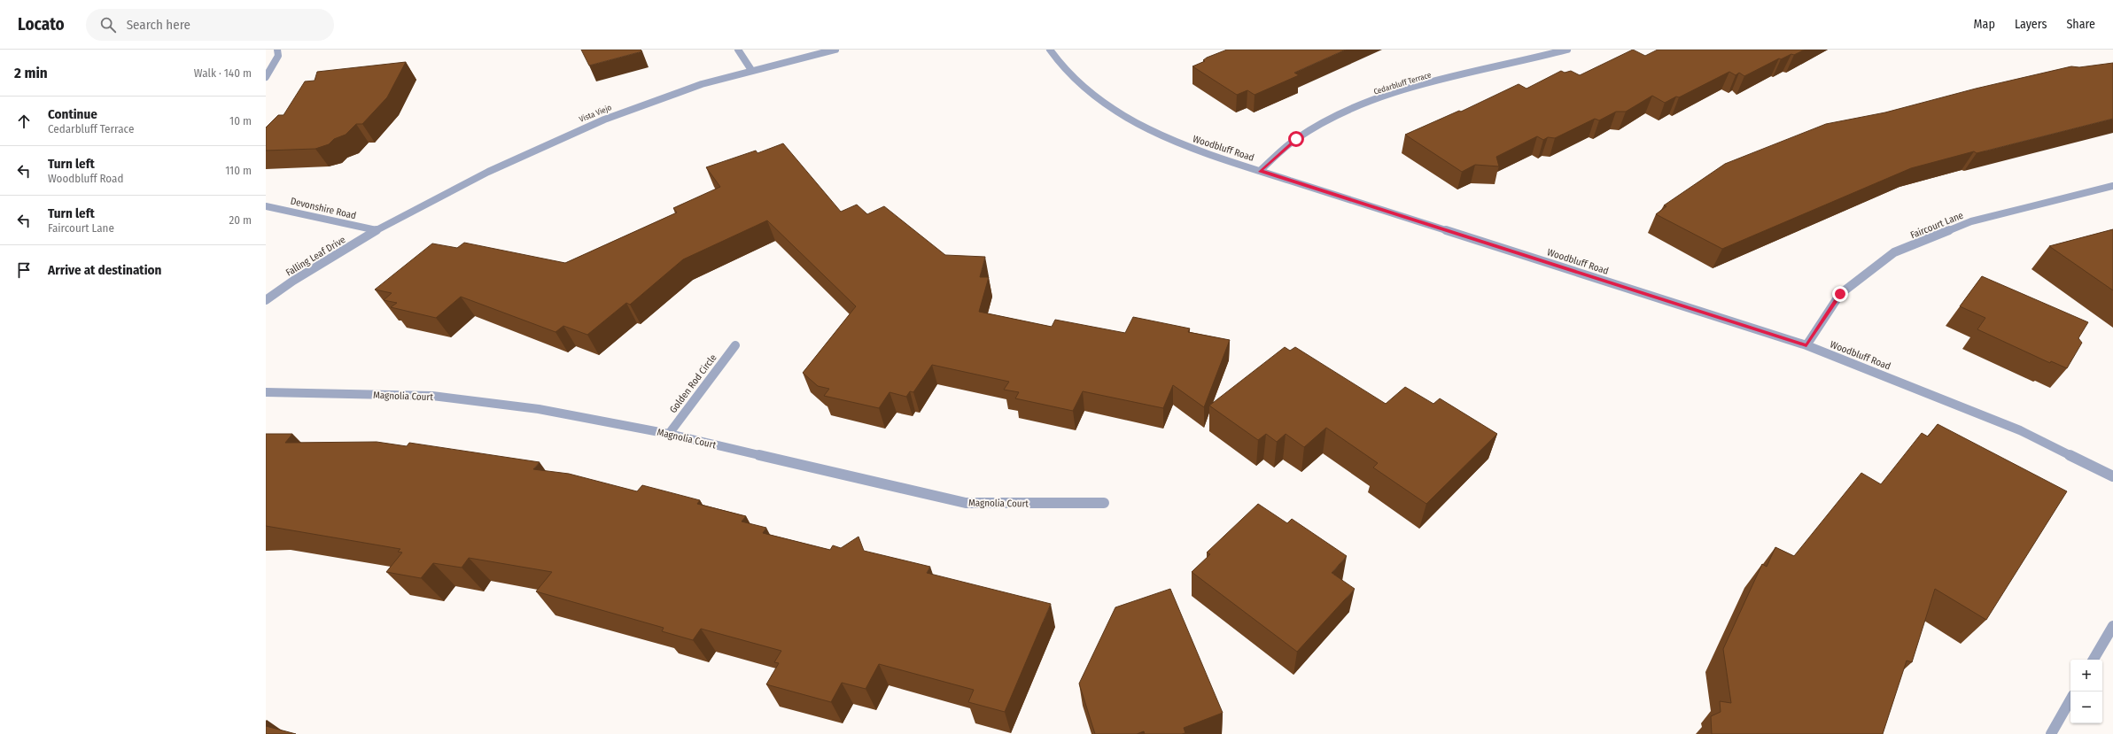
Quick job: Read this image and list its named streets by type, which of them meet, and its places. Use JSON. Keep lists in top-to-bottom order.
{
  "streets": {
    "street": [
      "Cedarbluff Terrace",
      "Vista Viejo",
      "Woodbluff Road",
      "Devonshire Road",
      "Faircourt Lane",
      "Falling Leaf Drive",
      "Golden Rod Circle",
      "Magnolia Court"
    ]
  },
  "crossings": [
    ["Cedarbluff Terrace", "Woodbluff Road"],
    ["Vista Viejo", "Devonshire Road"],
    ["Vista Viejo", "Falling Leaf Drive"],
    ["Woodbluff Road", "Faircourt Lane"],
    ["Devonshire Road", "Falling Leaf Drive"],
    ["Golden Rod Circle", "Magnolia Court"]
  ],
  "page": {
    "header": "Locato",
    "search": "Search here",
    "nav": ["Map", "Layers", "Share"],
    "heading": ["2 min", "Walk · 140 m"],
    "list": [
      ["Continue", "Cedarbluff Terrace", "10 m"],
      ["Turn left", "Woodbluff Road", "110 m"],
      ["Turn left", "Faircourt Lane", "20 m"],
      "Arrive at destination"
    ],
    "map_buttons": ["+", "−"]
  }
}
